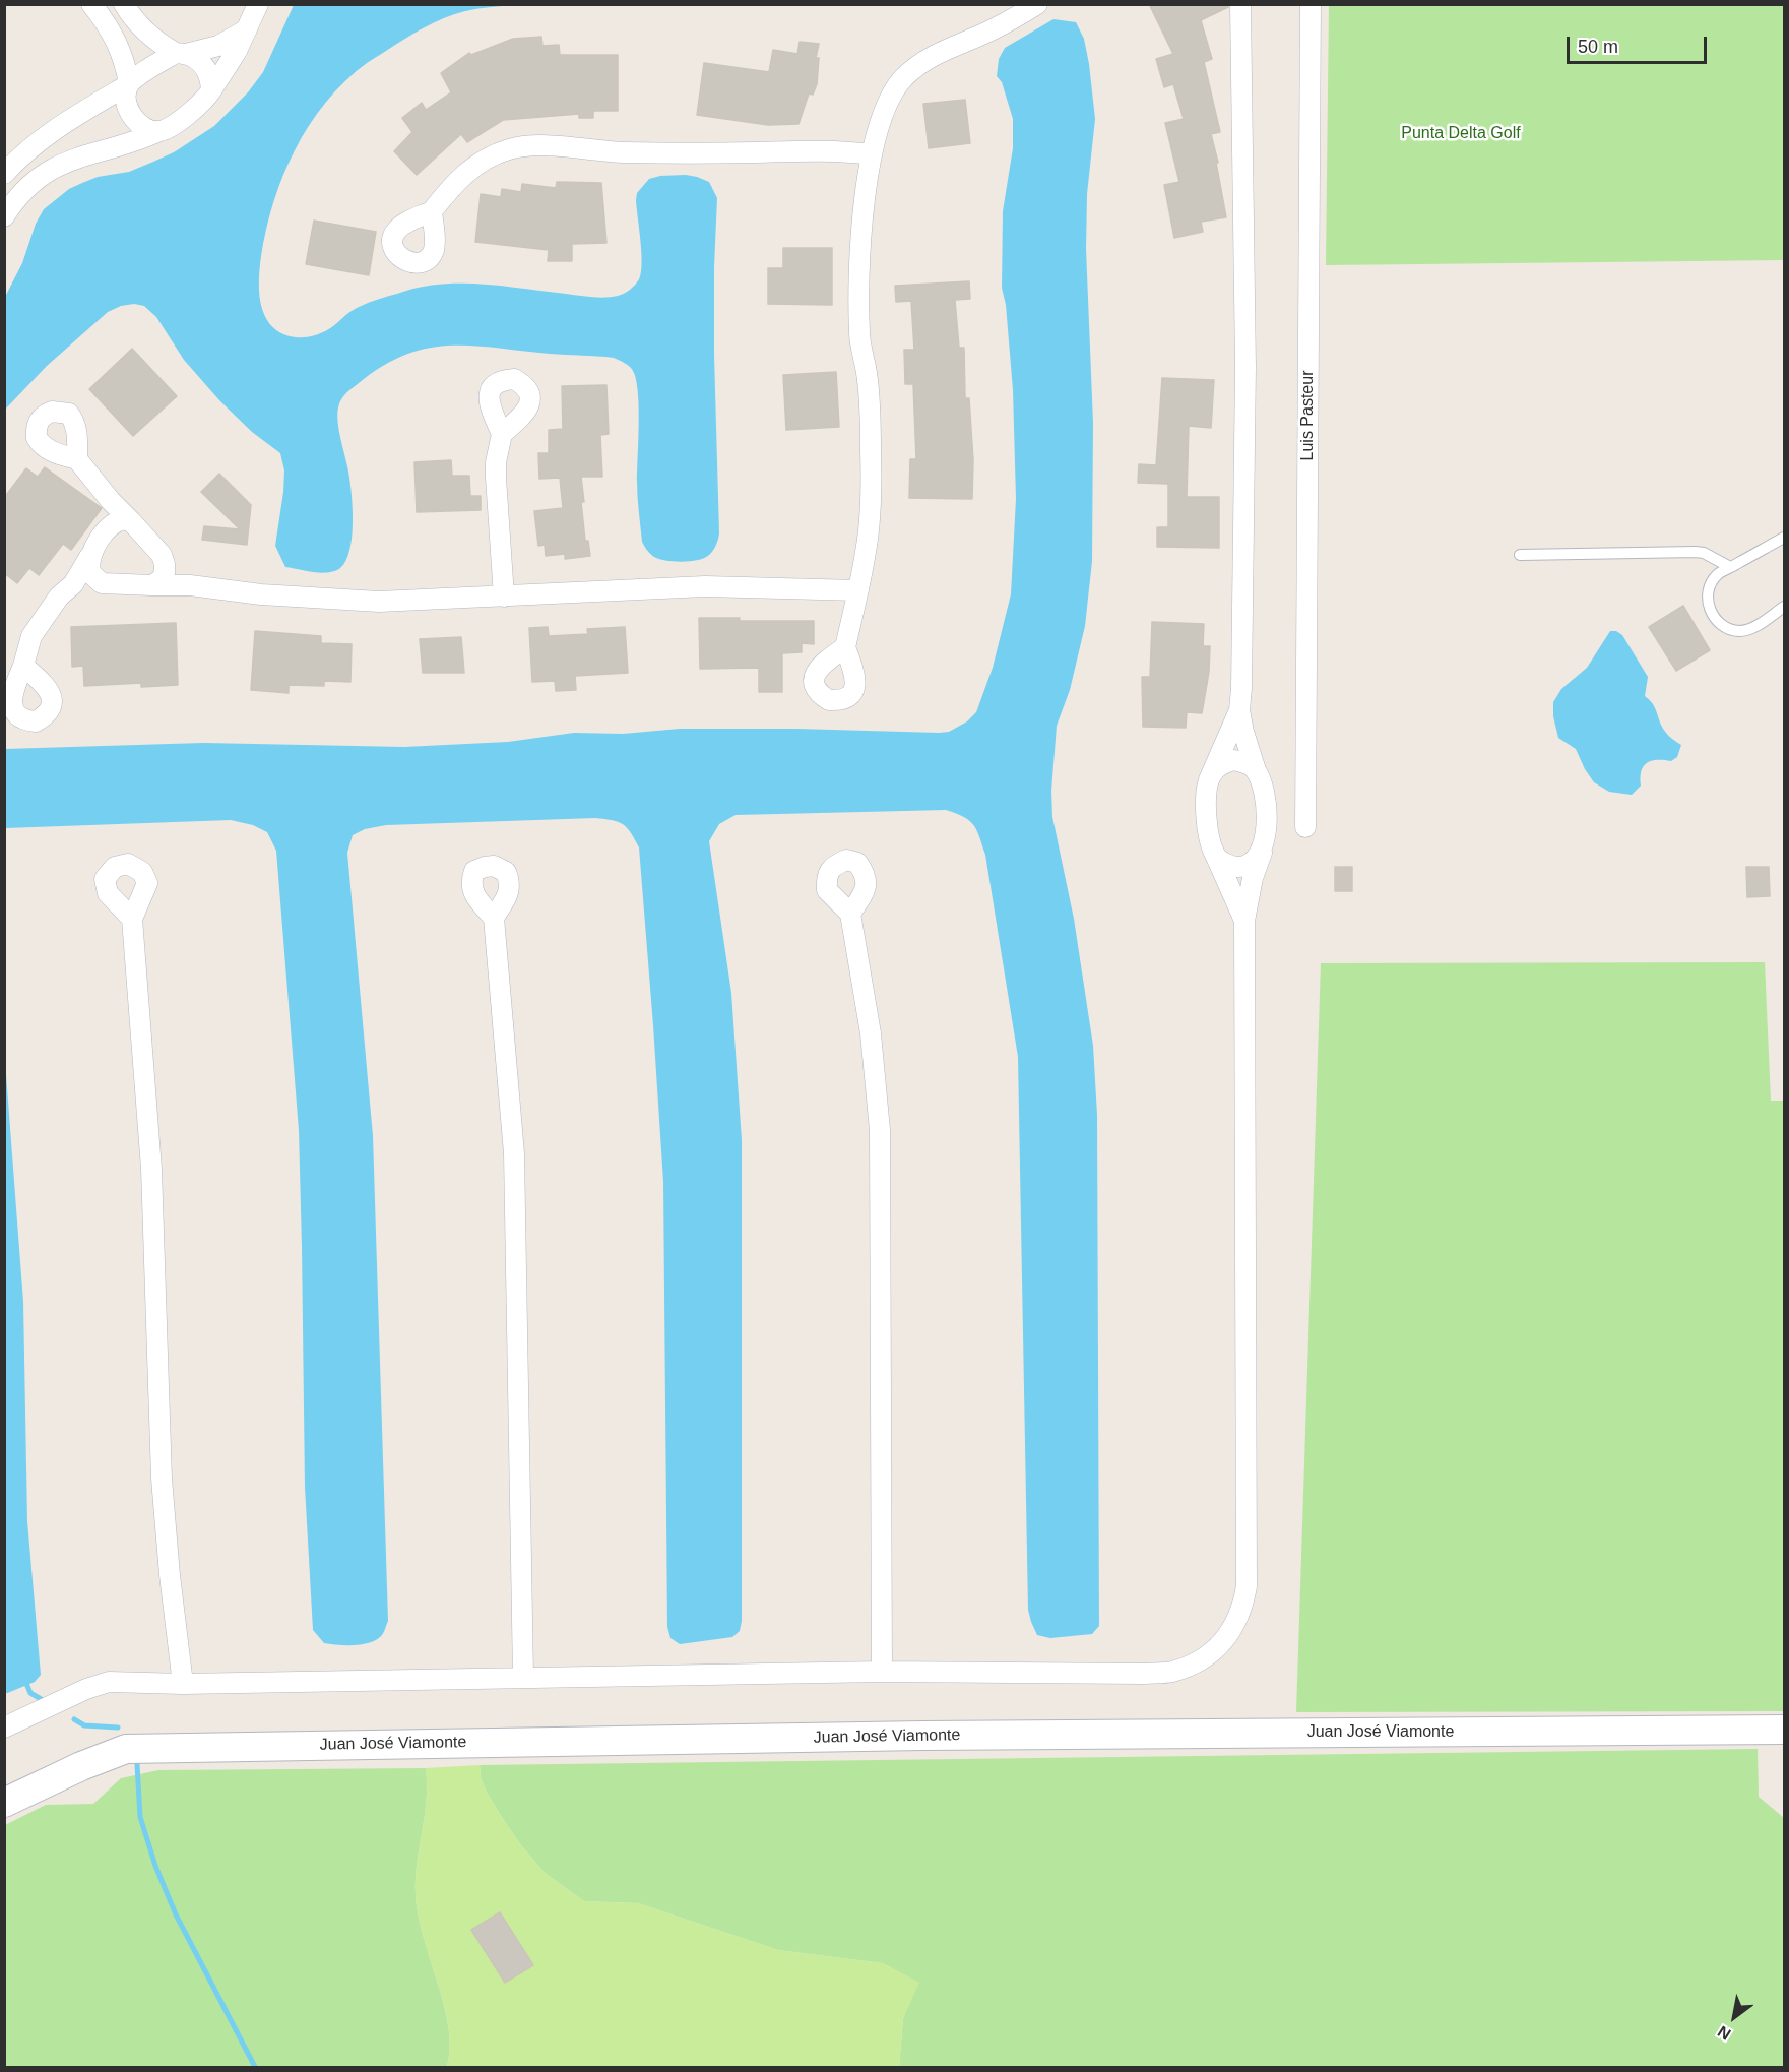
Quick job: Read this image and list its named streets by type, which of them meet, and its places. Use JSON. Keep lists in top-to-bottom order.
{
  "streets": {
    "street": ["Luis Pasteur", "Juan José Viamonte"]
  },
  "parks": ["Punta Delta Golf"],
  "scale_bar": "50 m",
  "north": "bottom left"
}
